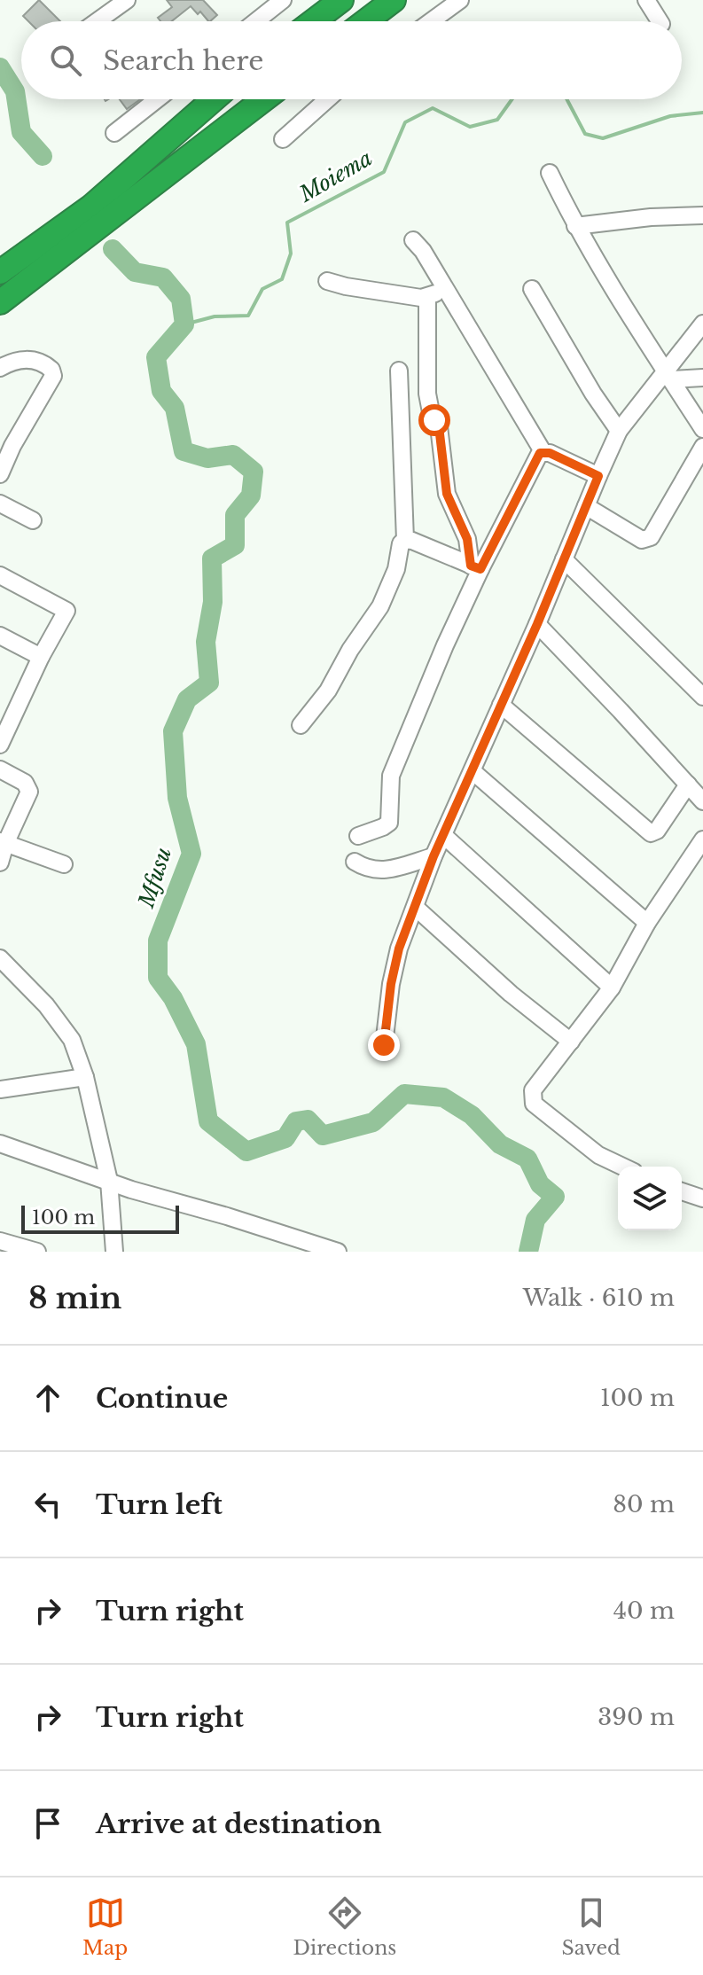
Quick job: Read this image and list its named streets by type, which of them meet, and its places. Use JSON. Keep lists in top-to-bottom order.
{
  "water": ["Moiema", "Mfusu"],
  "scale_bar": "100 m",
  "page": {
    "search": "Search here",
    "scale": "100 m",
    "heading": ["8 min", "Walk · 610 m"],
    "list": [
      ["Continue", "100 m"],
      ["Turn left", "80 m"],
      ["Turn right", "40 m"],
      ["Turn right", "390 m"],
      "Arrive at destination"
    ],
    "nav": ["Map", "Directions", "Saved"]
  }
}
